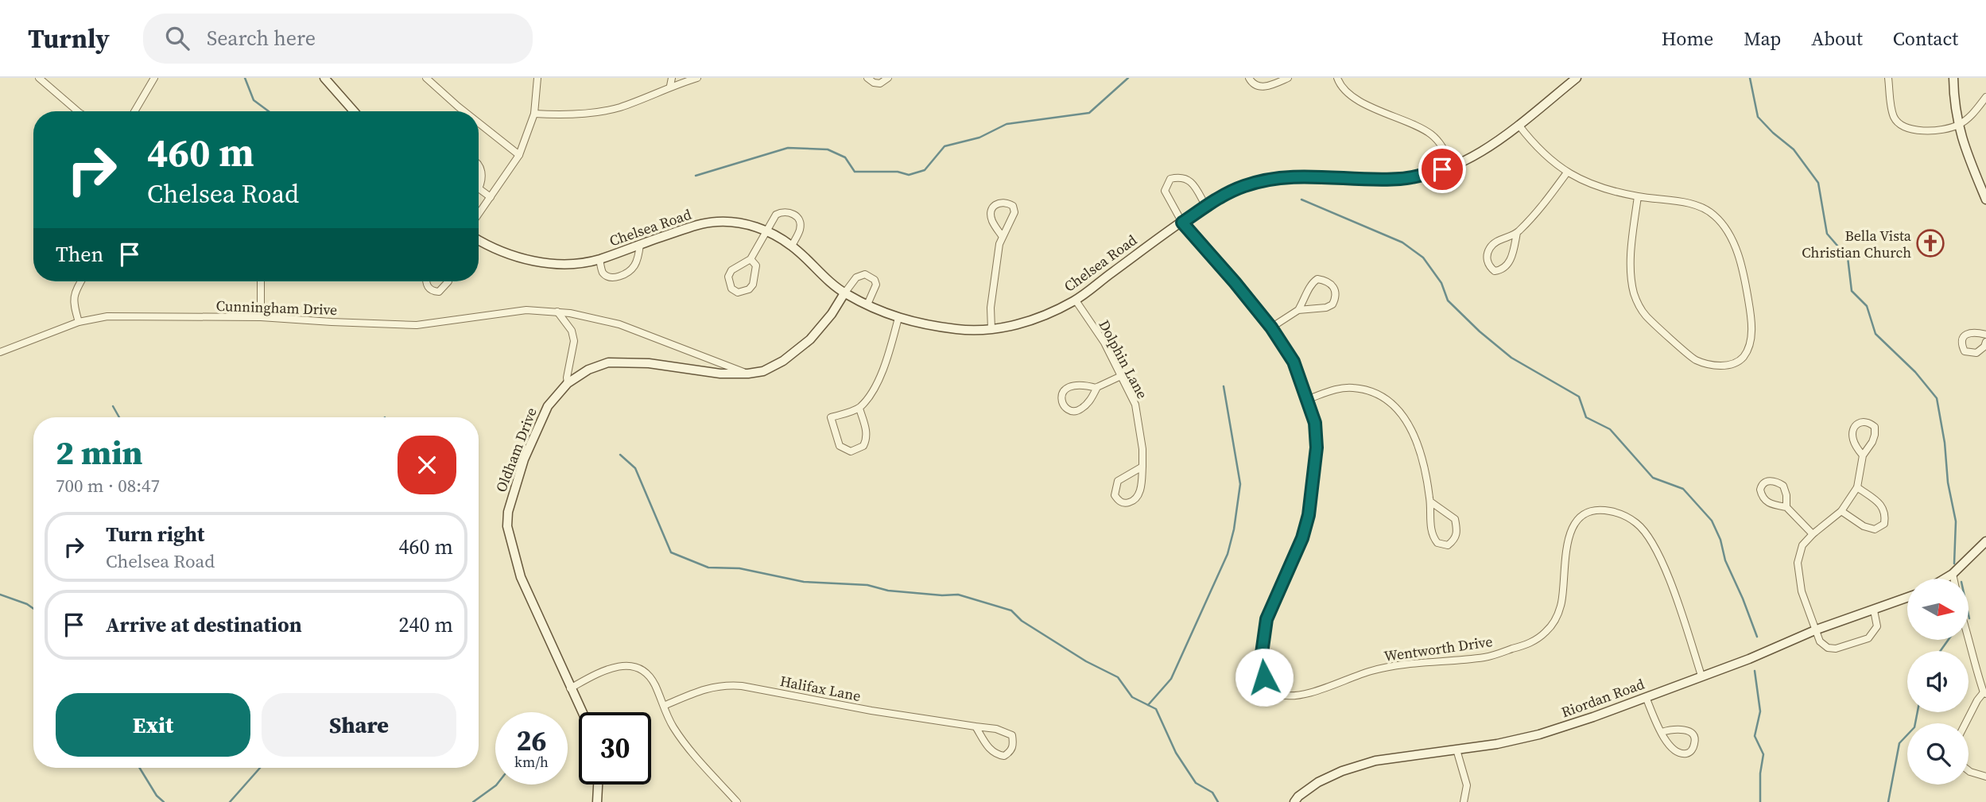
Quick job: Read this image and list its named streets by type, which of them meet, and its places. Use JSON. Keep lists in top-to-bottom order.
{
  "streets": {
    "street": [
      "Chelsea Road",
      "Cunningham Drive",
      "Dolphin Lane",
      "Oldham Drive",
      "Wentworth Drive",
      "Halifax Lane",
      "Riordan Road"
    ]
  },
  "crossings": [
    ["Chelsea Road", "Dolphin Lane"],
    ["Chelsea Road", "Oldham Drive"],
    ["Chelsea Road", "Wentworth Drive"],
    ["Cunningham Drive", "Oldham Drive"],
    ["Wentworth Drive", "Riordan Road"]
  ],
  "places": {
    "church": ["Bella Vista Christian Church"]
  },
  "north": "right",
  "page": {
    "header": "Turnly",
    "search": "Search here",
    "nav": [
      "Home",
      "Map",
      "About",
      "Contact"
    ],
    "turn": ["460 m", "Chelsea Road"],
    "then": "Then",
    "heading": ["2 min", "700 m · 08:47"],
    "list": [
      {
        "name": "Turn right",
        "note": "Chelsea Road",
        "value": "460 m"
      },
      {
        "name": "Arrive at destination",
        "value": "240 m"
      }
    ],
    "buttons": ["Exit", "Share"],
    "speed": "26 km/h",
    "limit": "30"
  }
}
